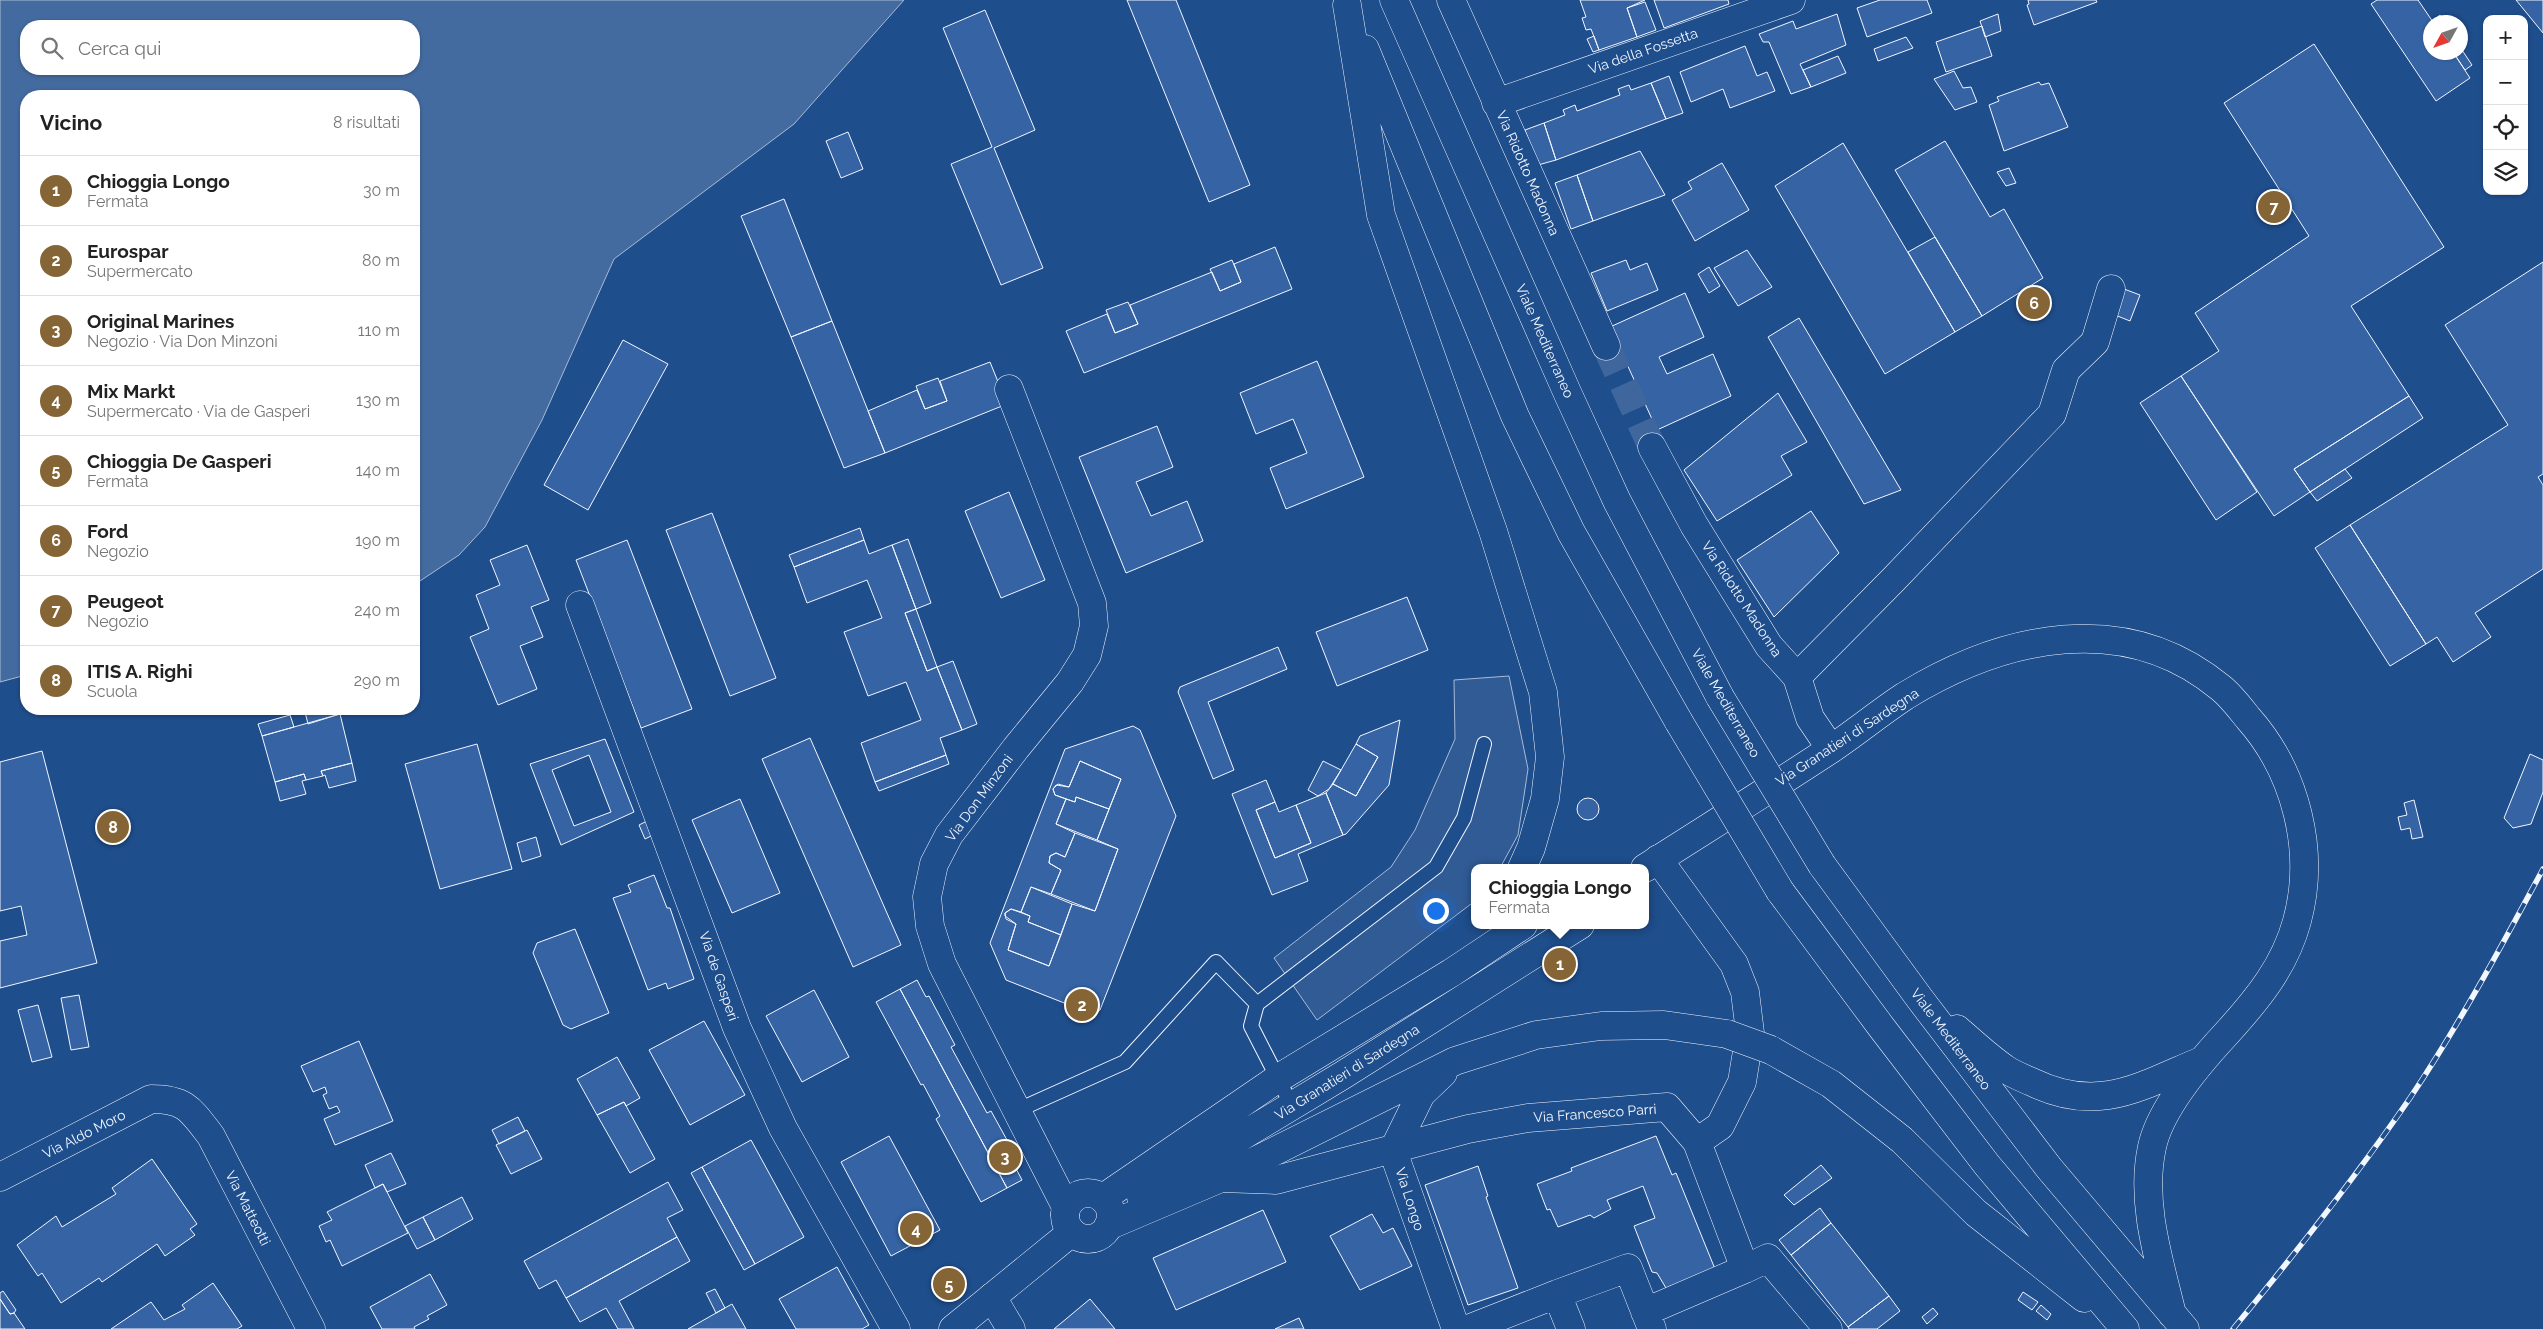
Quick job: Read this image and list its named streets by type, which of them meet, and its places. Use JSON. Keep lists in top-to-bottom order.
{
  "streets": {
    "street": [
      "Via della Fossetta",
      "Via Ridotto Madonna",
      "Viale Mediterraneo",
      "Via Granatieri di Sardegna",
      "Via Don Minzoni",
      "Via de Gasperi",
      "Via Francesco Parri",
      "Via Aldo Moro",
      "Via Longo",
      "Via Matteotti"
    ]
  },
  "crossings": [
    ["Via della Fossetta", "Via Ridotto Madonna"],
    ["Via Ridotto Madonna", "Via Granatieri di Sardegna"],
    ["Via Granatieri di Sardegna", "Via Don Minzoni"],
    ["Via Francesco Parri", "Via Longo"],
    ["Via Aldo Moro", "Via Matteotti"]
  ],
  "north": "bottom left",
  "page": {
    "map_buttons": ["+", "−"],
    "search": "Cerca qui",
    "heading": ["Vicino", "8 risultati"],
    "list": [
      {
        "mark": "1",
        "name": "Chioggia Longo",
        "note": "Fermata",
        "value": "30 m"
      },
      {
        "mark": "2",
        "name": "Eurospar",
        "note": "Supermercato",
        "value": "80 m"
      },
      {
        "mark": "3",
        "name": "Original Marines",
        "note": "Negozio · Via Don Minzoni",
        "value": "110 m"
      },
      {
        "mark": "4",
        "name": "Mix Markt",
        "note": "Supermercato · Via de Gasperi",
        "value": "130 m"
      },
      {
        "mark": "5",
        "name": "Chioggia De Gasperi",
        "note": "Fermata",
        "value": "140 m"
      },
      {
        "mark": "6",
        "name": "Ford",
        "note": "Negozio",
        "value": "190 m"
      },
      {
        "mark": "7",
        "name": "Peugeot",
        "note": "Negozio",
        "value": "240 m"
      },
      {
        "mark": "8",
        "name": "ITIS A. Righi",
        "note": "Scuola",
        "value": "290 m"
      }
    ],
    "pins": [
      "7",
      "6",
      "8",
      "1",
      "2",
      "3",
      "4",
      "5"
    ],
    "popup": ["Chioggia Longo", "Fermata"]
  }
}
